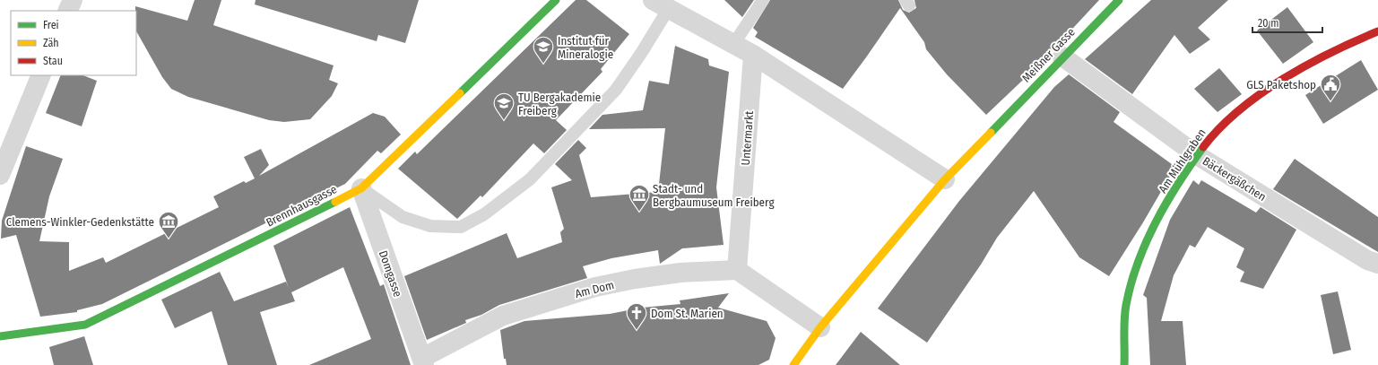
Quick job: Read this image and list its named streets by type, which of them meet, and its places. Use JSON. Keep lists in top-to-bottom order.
{
  "streets": {
    "street": [
      "Meißner Gasse",
      "Untermarkt",
      "Am Mühlgraben",
      "Bäckergäßchen",
      "Brennhausgasse",
      "Domgasse",
      "Am Dom"
    ]
  },
  "crossings": [
    ["Meißner Gasse", "Bäckergäßchen"],
    ["Untermarkt", "Am Dom"],
    ["Am Mühlgraben", "Bäckergäßchen"],
    ["Brennhausgasse", "Domgasse"],
    ["Domgasse", "Am Dom"]
  ],
  "places": {
    "school or university": ["Institut für Mineralogie", "TU Bergakademie Freiberg"],
    "public building": ["GLS Paketshop"],
    "museum": ["Stadt- und Bergbaumuseum Freiberg", "Clemens-Winkler-Gedenkstätte"],
    "church": ["Dom St. Marien"]
  },
  "legend": ["Frei", "Zäh", "Stau"],
  "scale_bar": "20 m"
}
